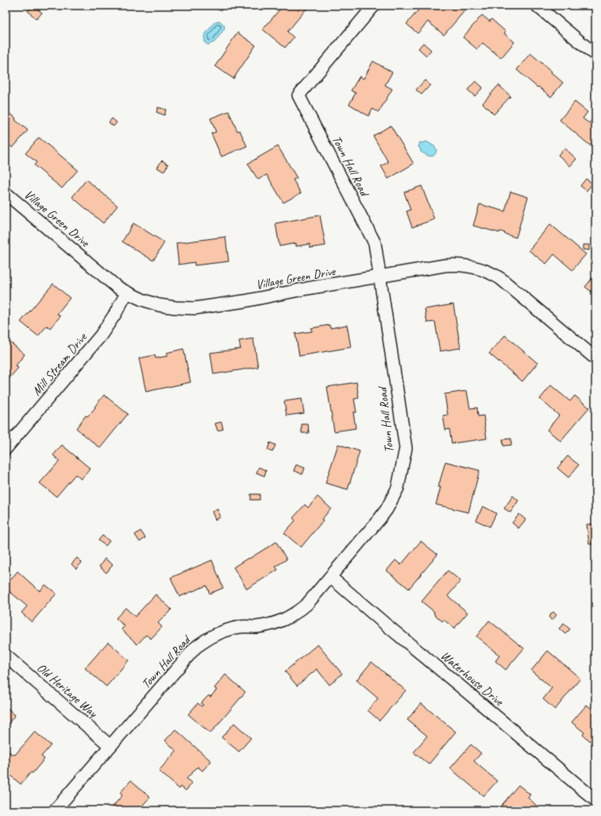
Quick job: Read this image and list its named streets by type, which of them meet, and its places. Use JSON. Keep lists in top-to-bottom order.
{
  "streets": {
    "street": [
      "Town Hall Road",
      "Village Green Drive",
      "Mill Stream Drive",
      "Waterhouse Drive",
      "Old Heritage Way"
    ]
  },
  "crossings": [
    ["Town Hall Road", "Village Green Drive"],
    ["Town Hall Road", "Waterhouse Drive"],
    ["Town Hall Road", "Old Heritage Way"],
    ["Village Green Drive", "Mill Stream Drive"]
  ]
}
